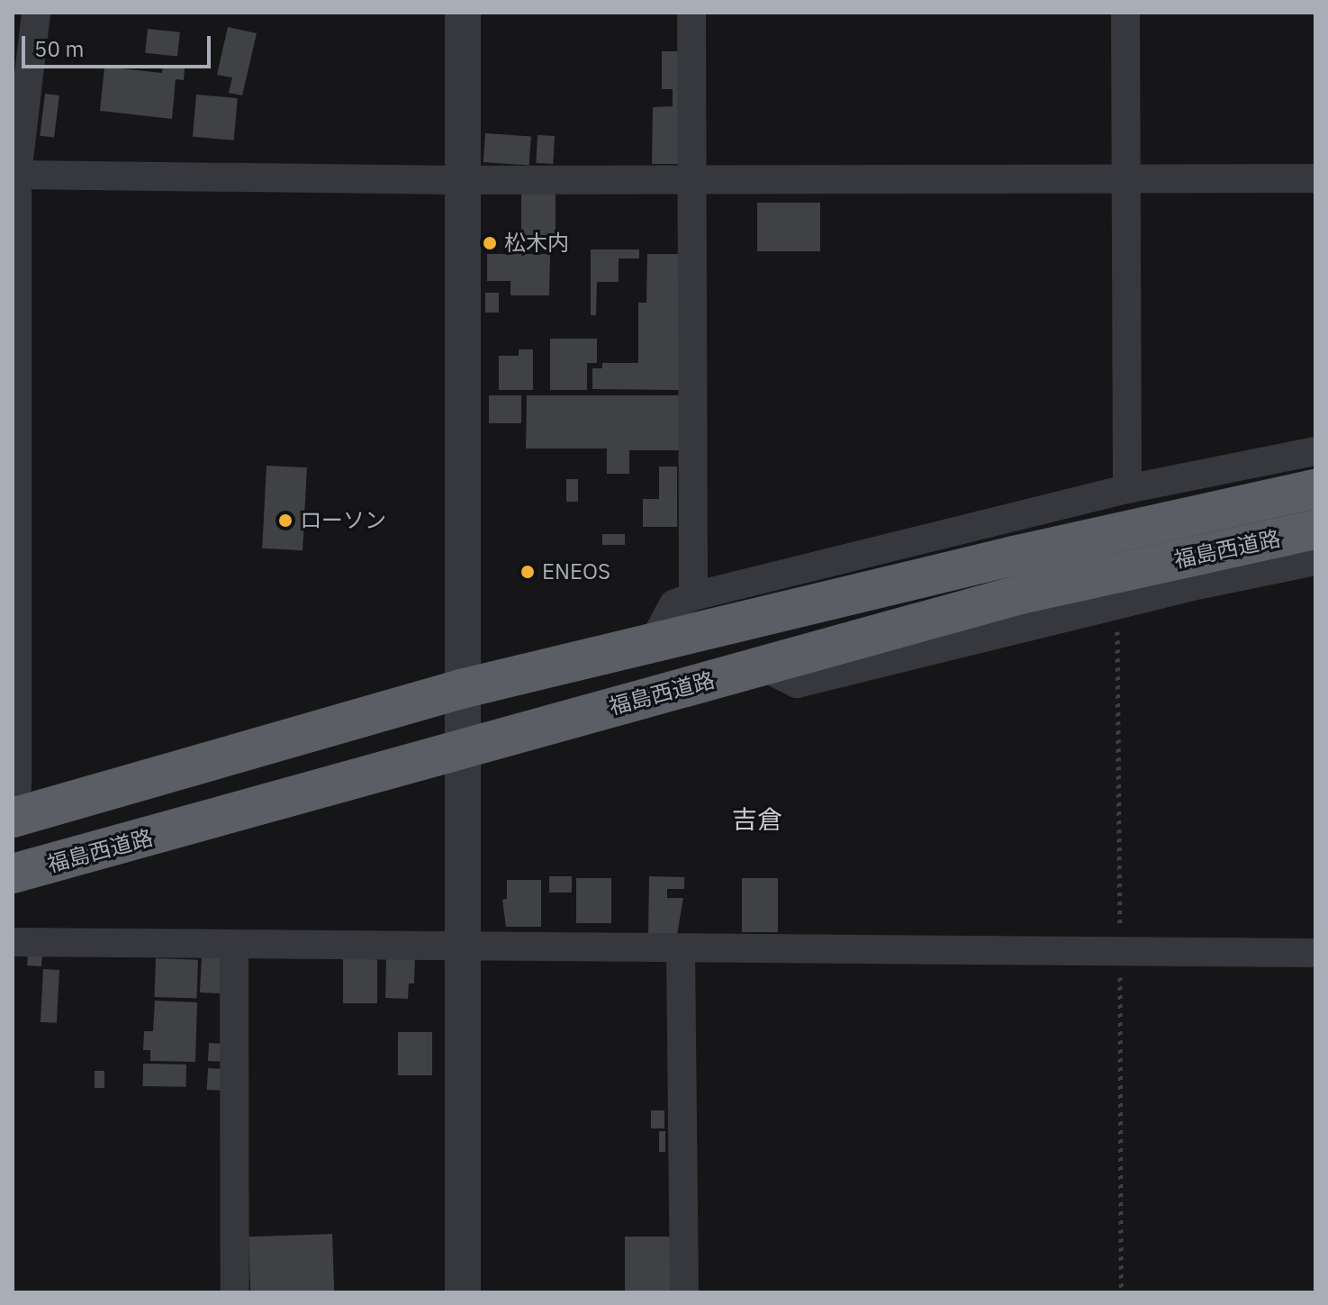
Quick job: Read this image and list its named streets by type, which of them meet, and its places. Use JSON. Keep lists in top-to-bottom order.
{
  "streets": {
    "highway": ["福島西道路"]
  },
  "districts": ["吉倉"],
  "places": ["松木内", "ローソン", "ENEOS"],
  "scale_bar": "50 m"
}
